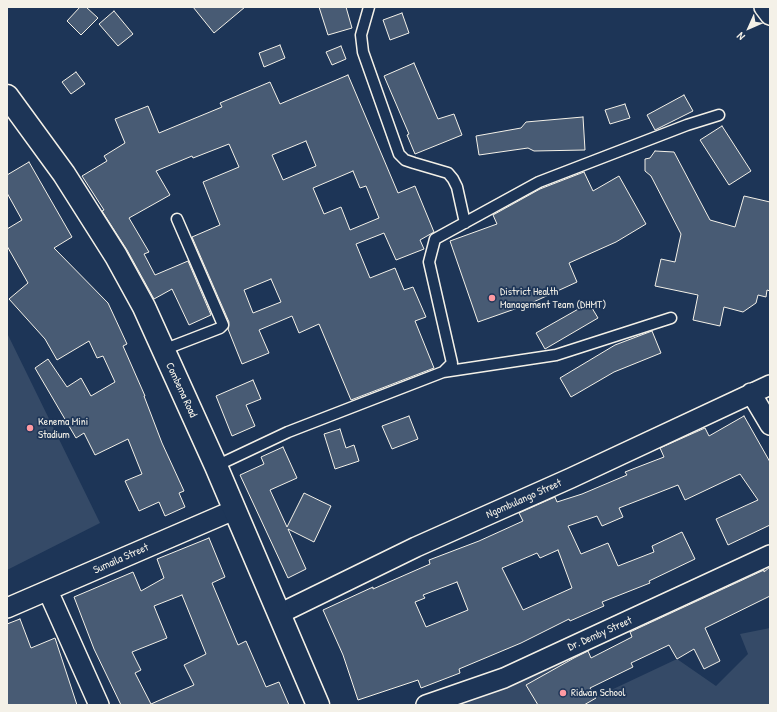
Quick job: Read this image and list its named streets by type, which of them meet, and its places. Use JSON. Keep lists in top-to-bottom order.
{
  "streets": {
    "street": [
      "Combema Road",
      "Ngombulango Street",
      "Sumaila Street",
      "Dr. Demby Street"
    ]
  },
  "crossings": [
    ["Combema Road", "Ngombulango Street"],
    ["Combema Road", "Sumaila Street"]
  ],
  "places": ["District Health Management Team (DHMT)", "Kenema Mini Stadium", "Ridwan School"],
  "north": "bottom left"
}
